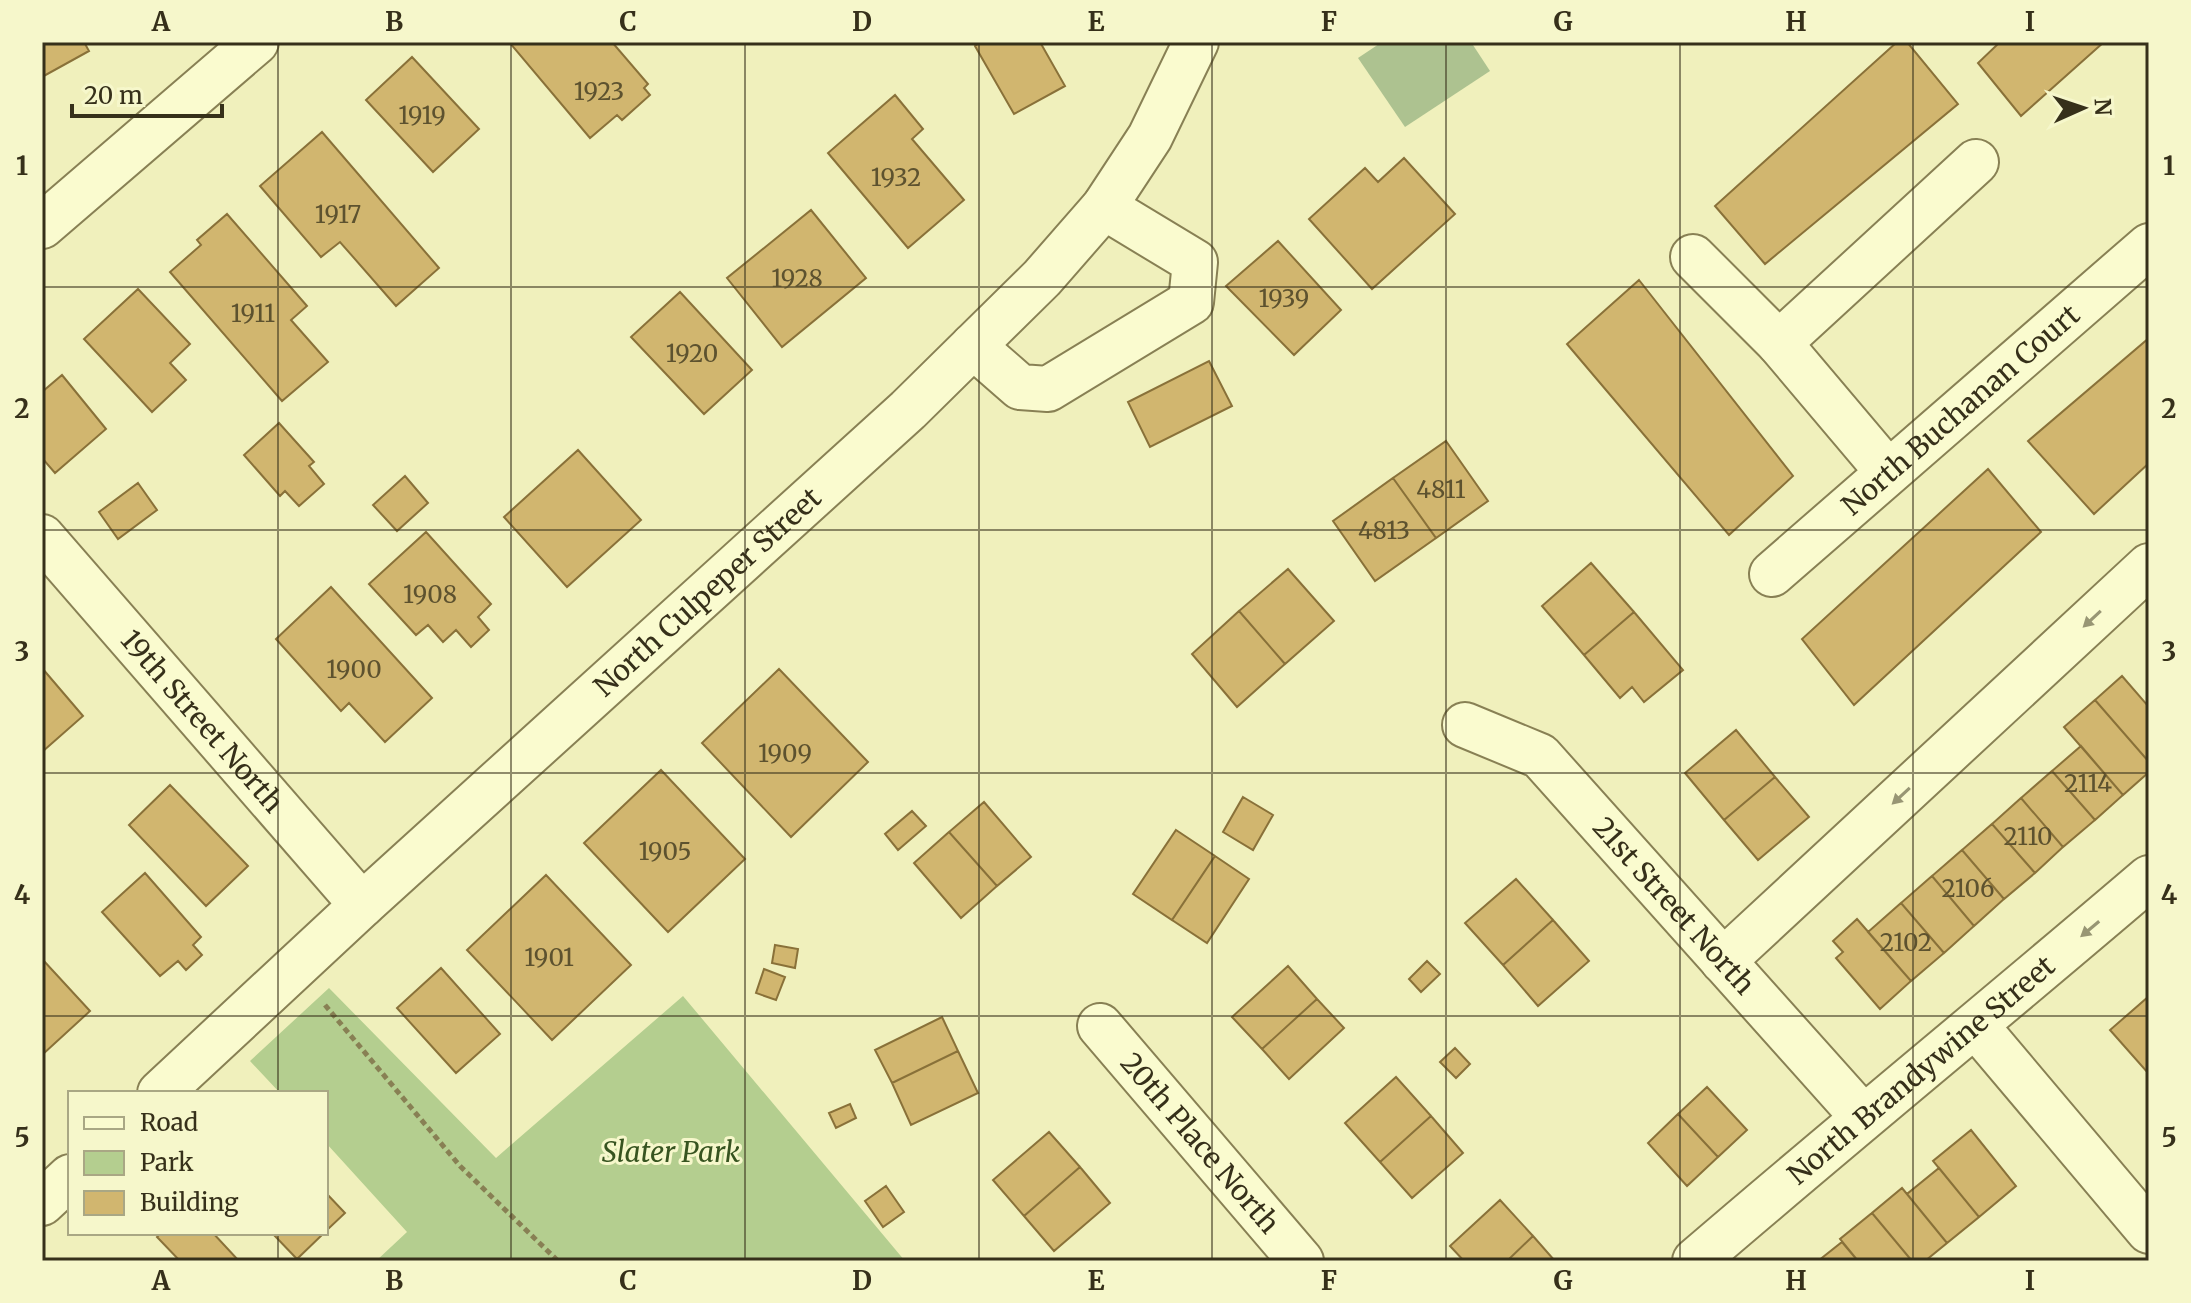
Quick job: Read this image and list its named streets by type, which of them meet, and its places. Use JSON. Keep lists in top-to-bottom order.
{
  "streets": {
    "street": [
      "North Buchanan Court",
      "North Culpeper Street",
      "19th Street North",
      "21st Street North",
      "North Brandywine Street",
      "20th Place North"
    ]
  },
  "crossings": [
    ["North Culpeper Street", "19th Street North"],
    ["21st Street North", "North Brandywine Street"]
  ],
  "parks": ["Slater Park"],
  "house_numbers": [
    "1923",
    "1919",
    "1932",
    "1917",
    "1928",
    "1939",
    "1911",
    "1920",
    "4811",
    "4813",
    "1908",
    "1900",
    "1909",
    "2114",
    "2110",
    "1905",
    "2106",
    "2102",
    "1901"
  ],
  "legend": ["Road", "Park", "Building"],
  "scale_bar": "20 m",
  "north": "right",
  "grid": {
    "columns": [
      "A",
      "B",
      "C",
      "D",
      "E",
      "F",
      "G",
      "H",
      "I"
    ],
    "rows": [
      "1",
      "2",
      "3",
      "4",
      "5"
    ]
  }
}
